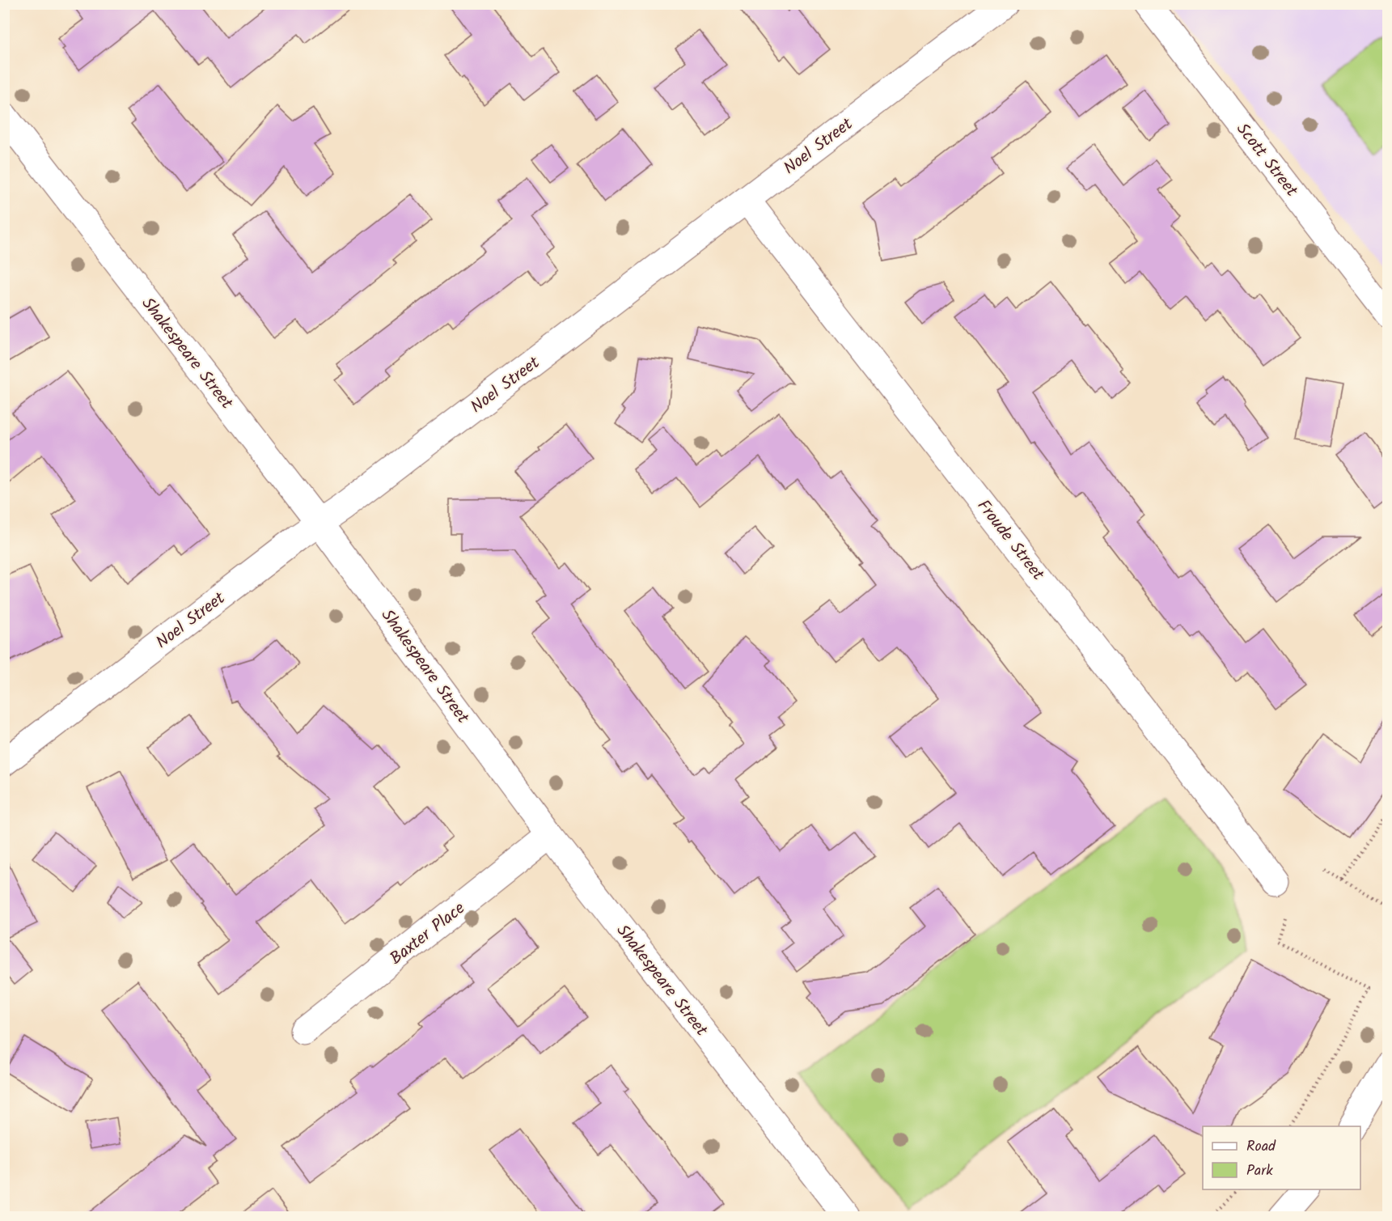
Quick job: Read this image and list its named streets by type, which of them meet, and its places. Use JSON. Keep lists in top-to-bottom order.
{
  "streets": {
    "street": [
      "Noel Street",
      "Scott Street",
      "Shakespeare Street",
      "Froude Street",
      "Baxter Place"
    ]
  },
  "crossings": [
    ["Noel Street", "Shakespeare Street"],
    ["Noel Street", "Froude Street"],
    ["Shakespeare Street", "Baxter Place"]
  ],
  "legend": ["Road", "Park"]
}
